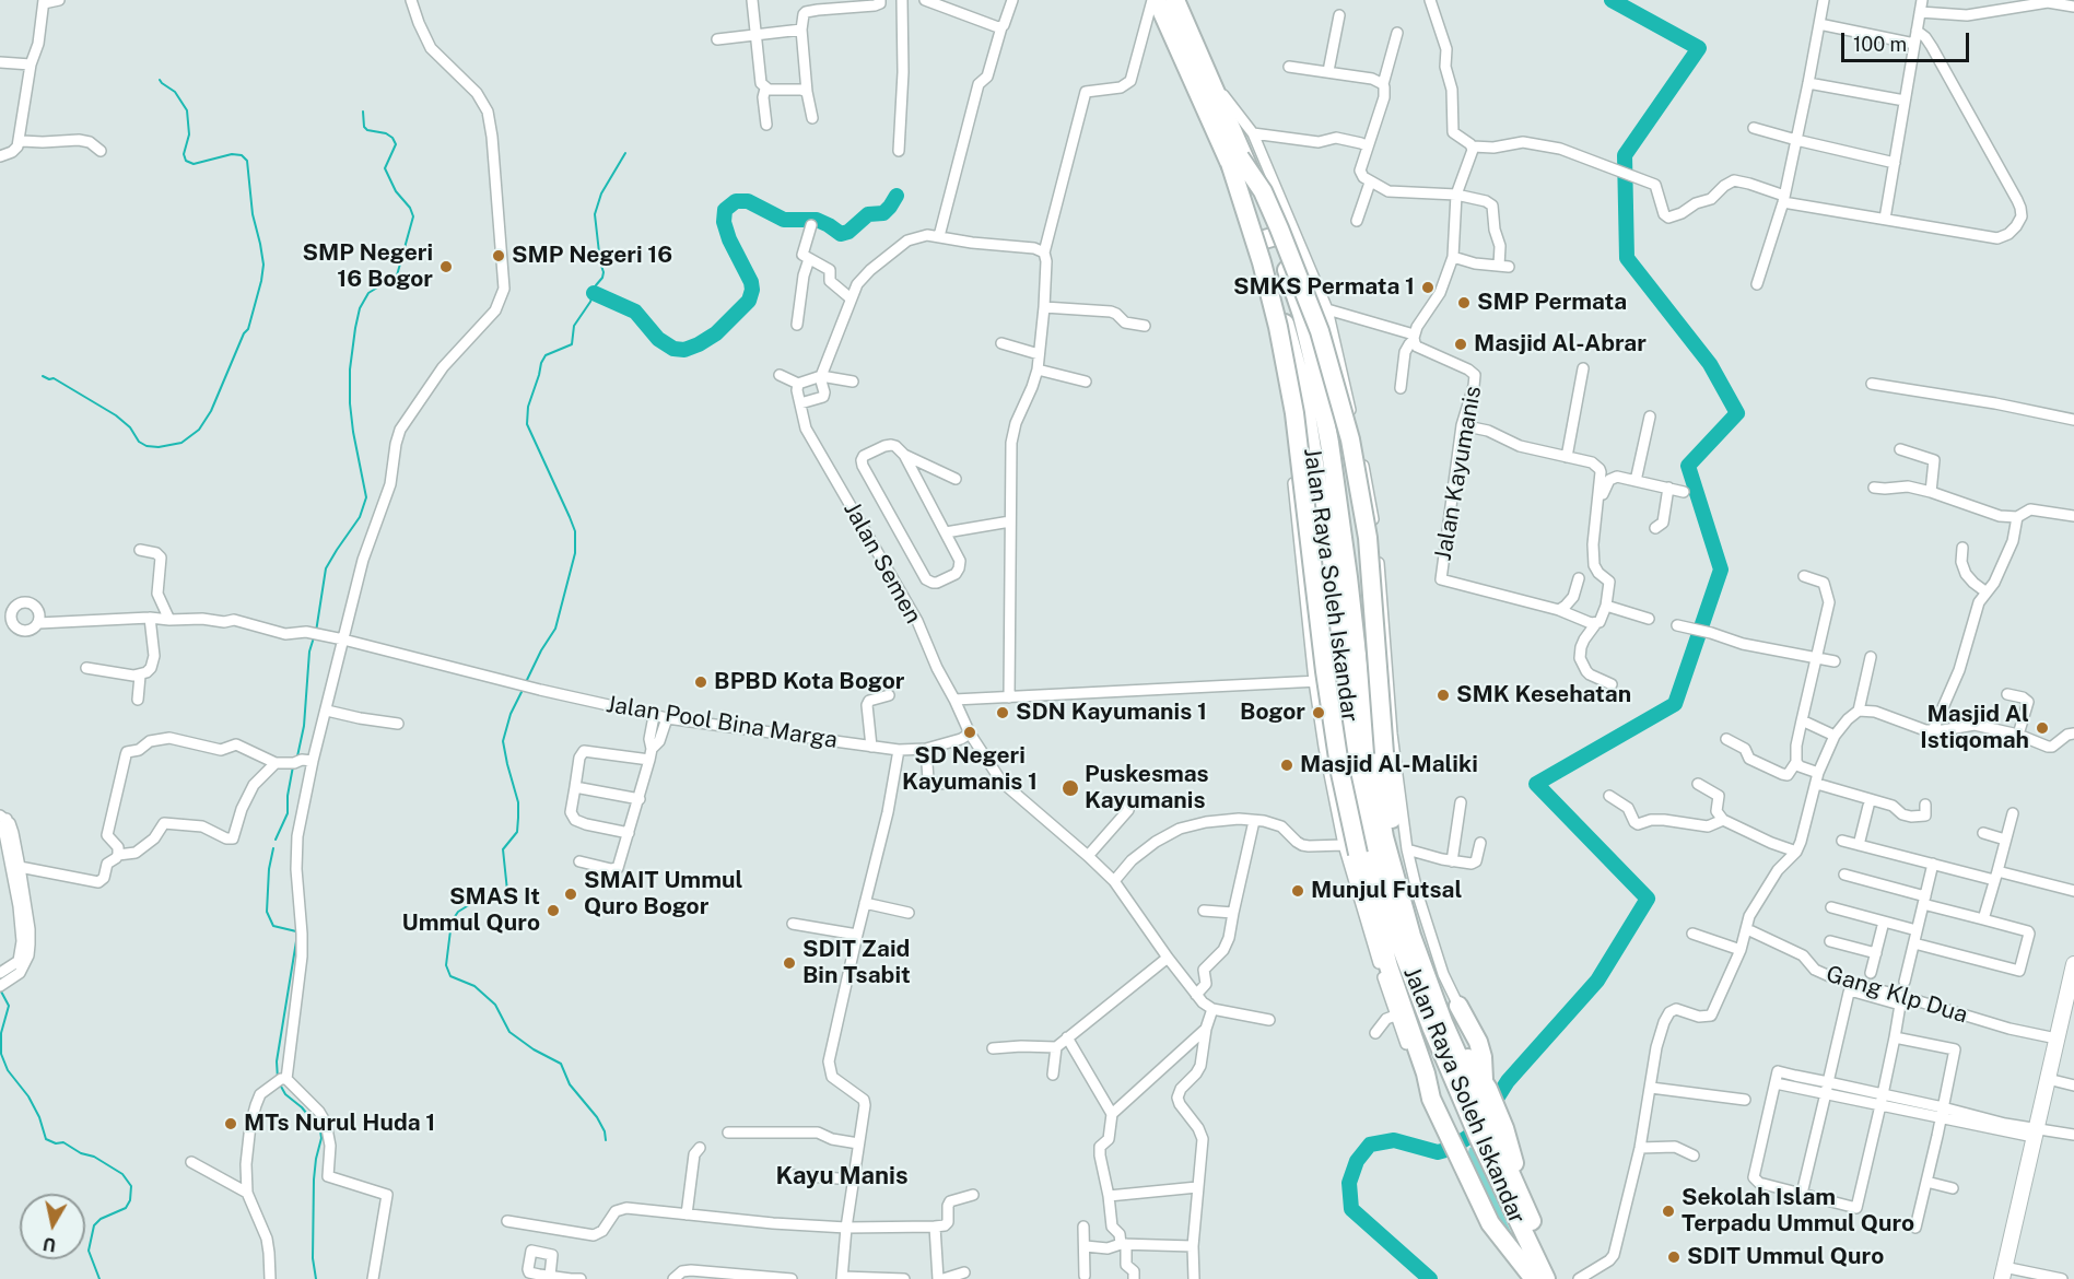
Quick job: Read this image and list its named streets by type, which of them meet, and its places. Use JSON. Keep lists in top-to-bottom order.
{
  "streets": {
    "highway": ["Jalan Raya Soleh Iskandar"],
    "street": [
      "Jalan Kayumanis",
      "Jalan Semen",
      "Jalan Pool Bina Marga",
      "Gang Klp Dua"
    ]
  },
  "districts": ["Kayu Manis"],
  "places": [
    "SMP Negeri 16",
    "SMP Negeri 16 Bogor",
    "SMKS Permata 1",
    "SMP Permata",
    "Masjid Al-Abrar",
    "BPBD Kota Bogor",
    "SMK Kesehatan",
    "SDN Kayumanis 1",
    "Bogor",
    "Masjid Al Istiqomah",
    "SD Negeri Kayumanis 1",
    "Masjid Al-Maliki",
    "Puskesmas Kayumanis",
    "Munjul Futsal",
    "SMAIT Ummul Quro Bogor",
    "SMAS It Ummul Quro",
    "SDIT Zaid Bin Tsabit",
    "MTs Nurul Huda 1",
    "Sekolah Islam Terpadu Ummul Quro",
    "SDIT Ummul Quro"
  ],
  "scale_bar": "100 m",
  "north": "bottom"
}
